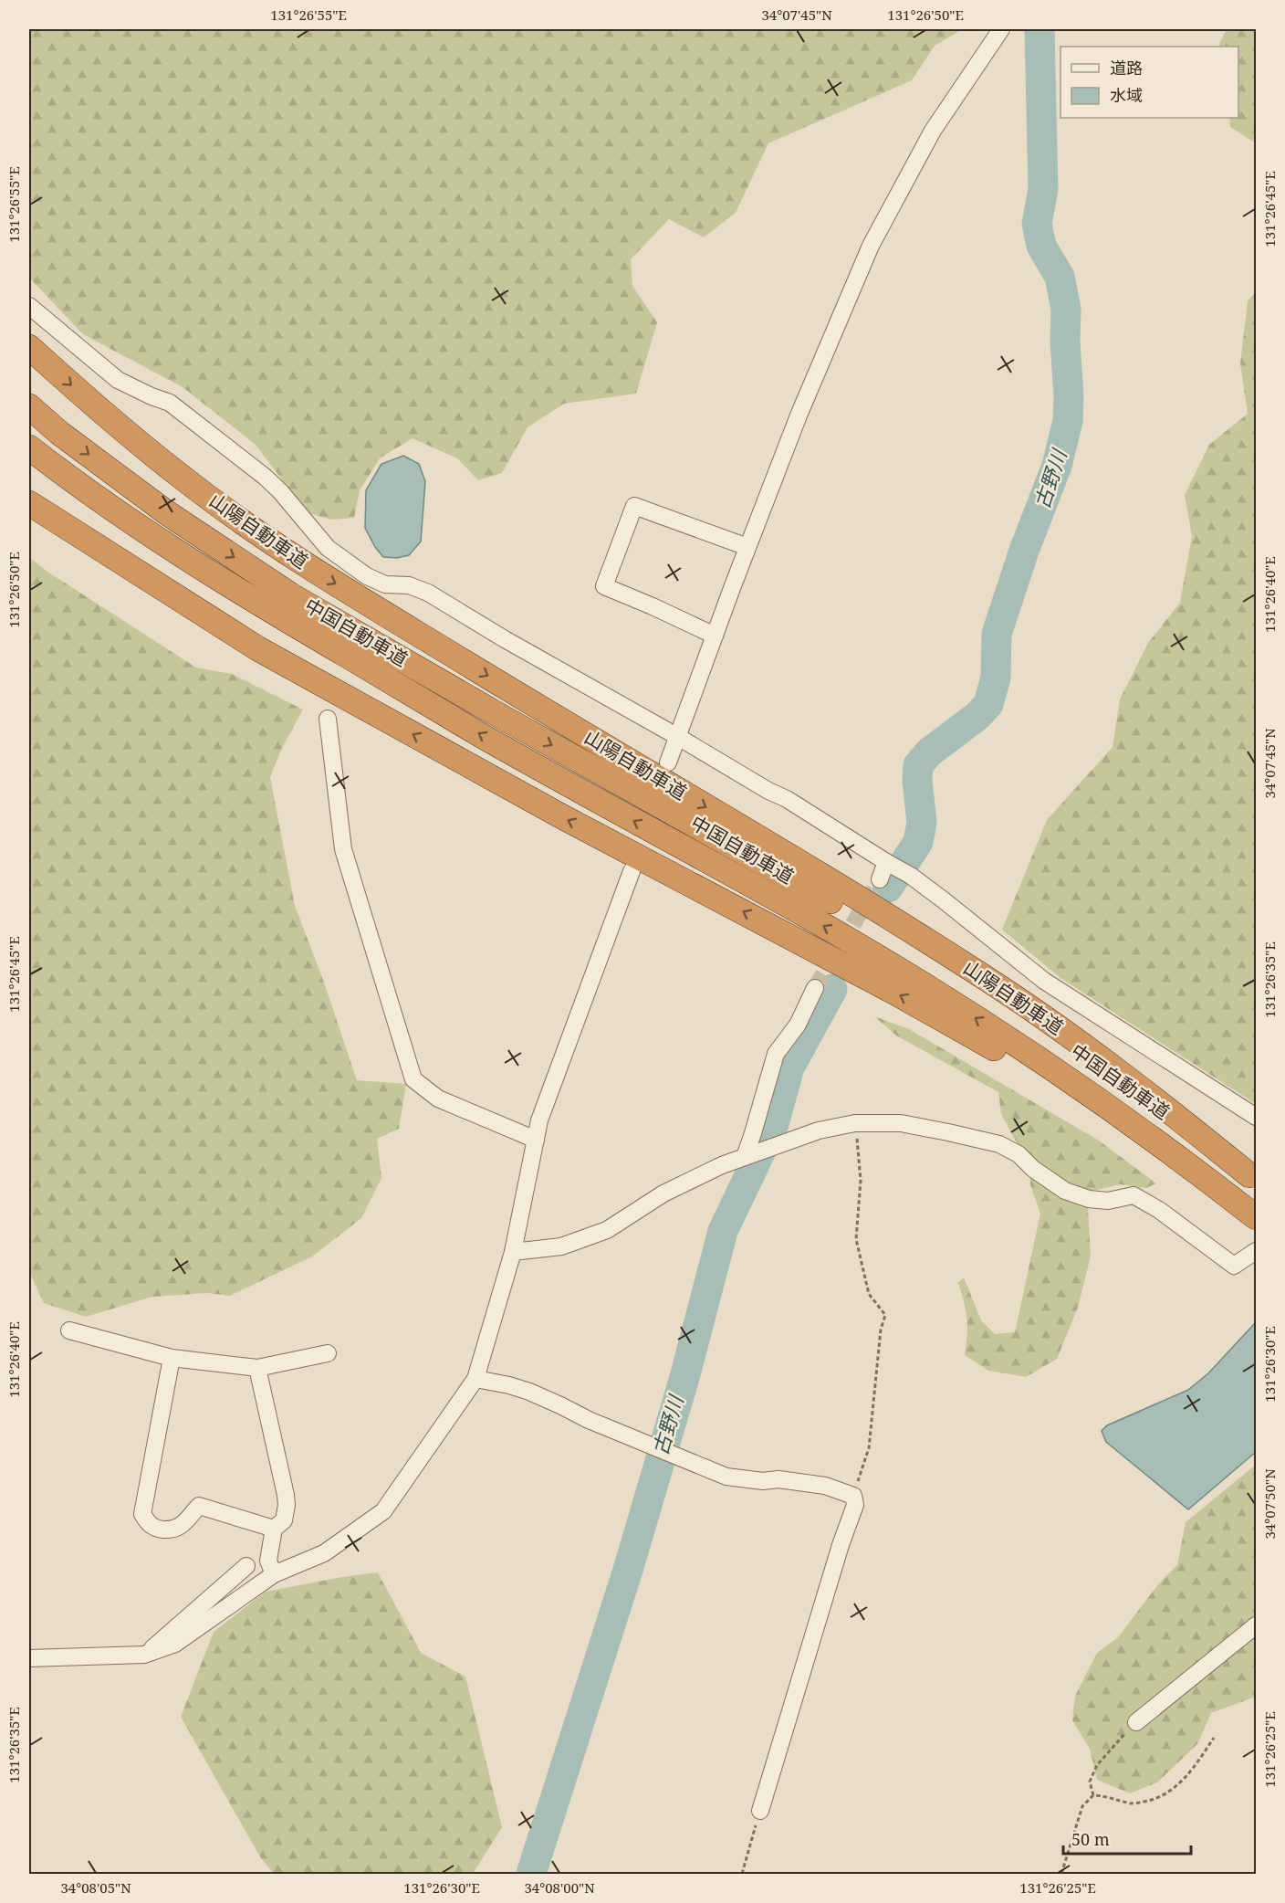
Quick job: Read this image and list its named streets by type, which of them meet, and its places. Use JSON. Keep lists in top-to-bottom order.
{
  "streets": {
    "highway": ["山陽自動車道", "中国自動車道"]
  },
  "crossings": [
    ["山陽自動車道", "中国自動車道"]
  ],
  "water": ["古野川"],
  "legend": ["道路", "水域"],
  "scale_bar": "50 m",
  "coordinates": [
    "131°26'55\"E",
    "34°07'45\"N",
    "131°26'50\"E",
    "131°26'45\"E",
    "131°26'40\"E",
    "131°26'35\"E",
    "131°26'30\"E",
    "34°07'50\"N",
    "131°26'25\"E",
    "34°08'05\"N",
    "34°08'00\"N"
  ]
}
